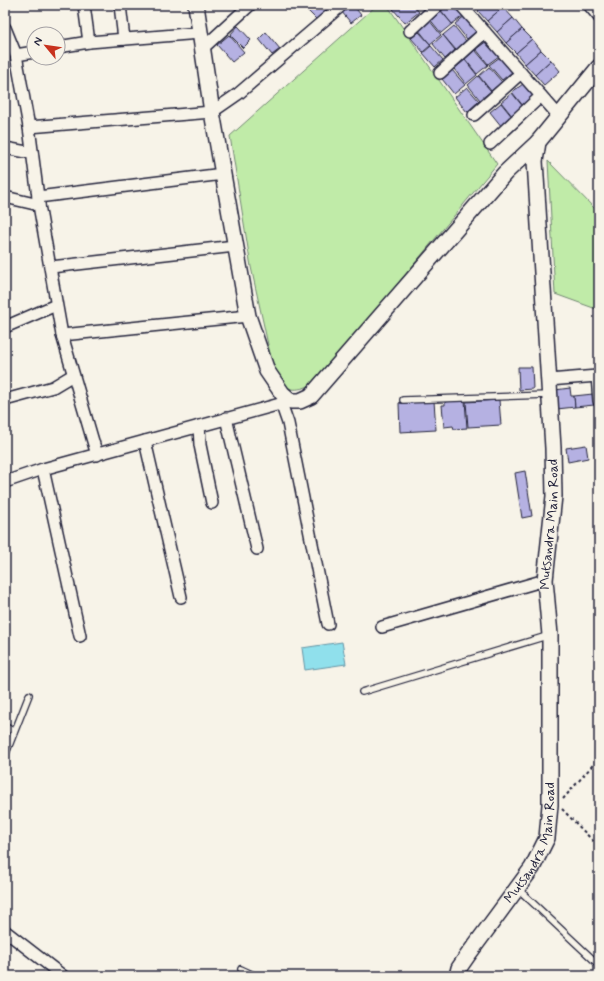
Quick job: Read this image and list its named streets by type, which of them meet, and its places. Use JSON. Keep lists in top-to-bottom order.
{
  "streets": {
    "street": ["Mutsandra Main Road"]
  },
  "north": "top left"
}
